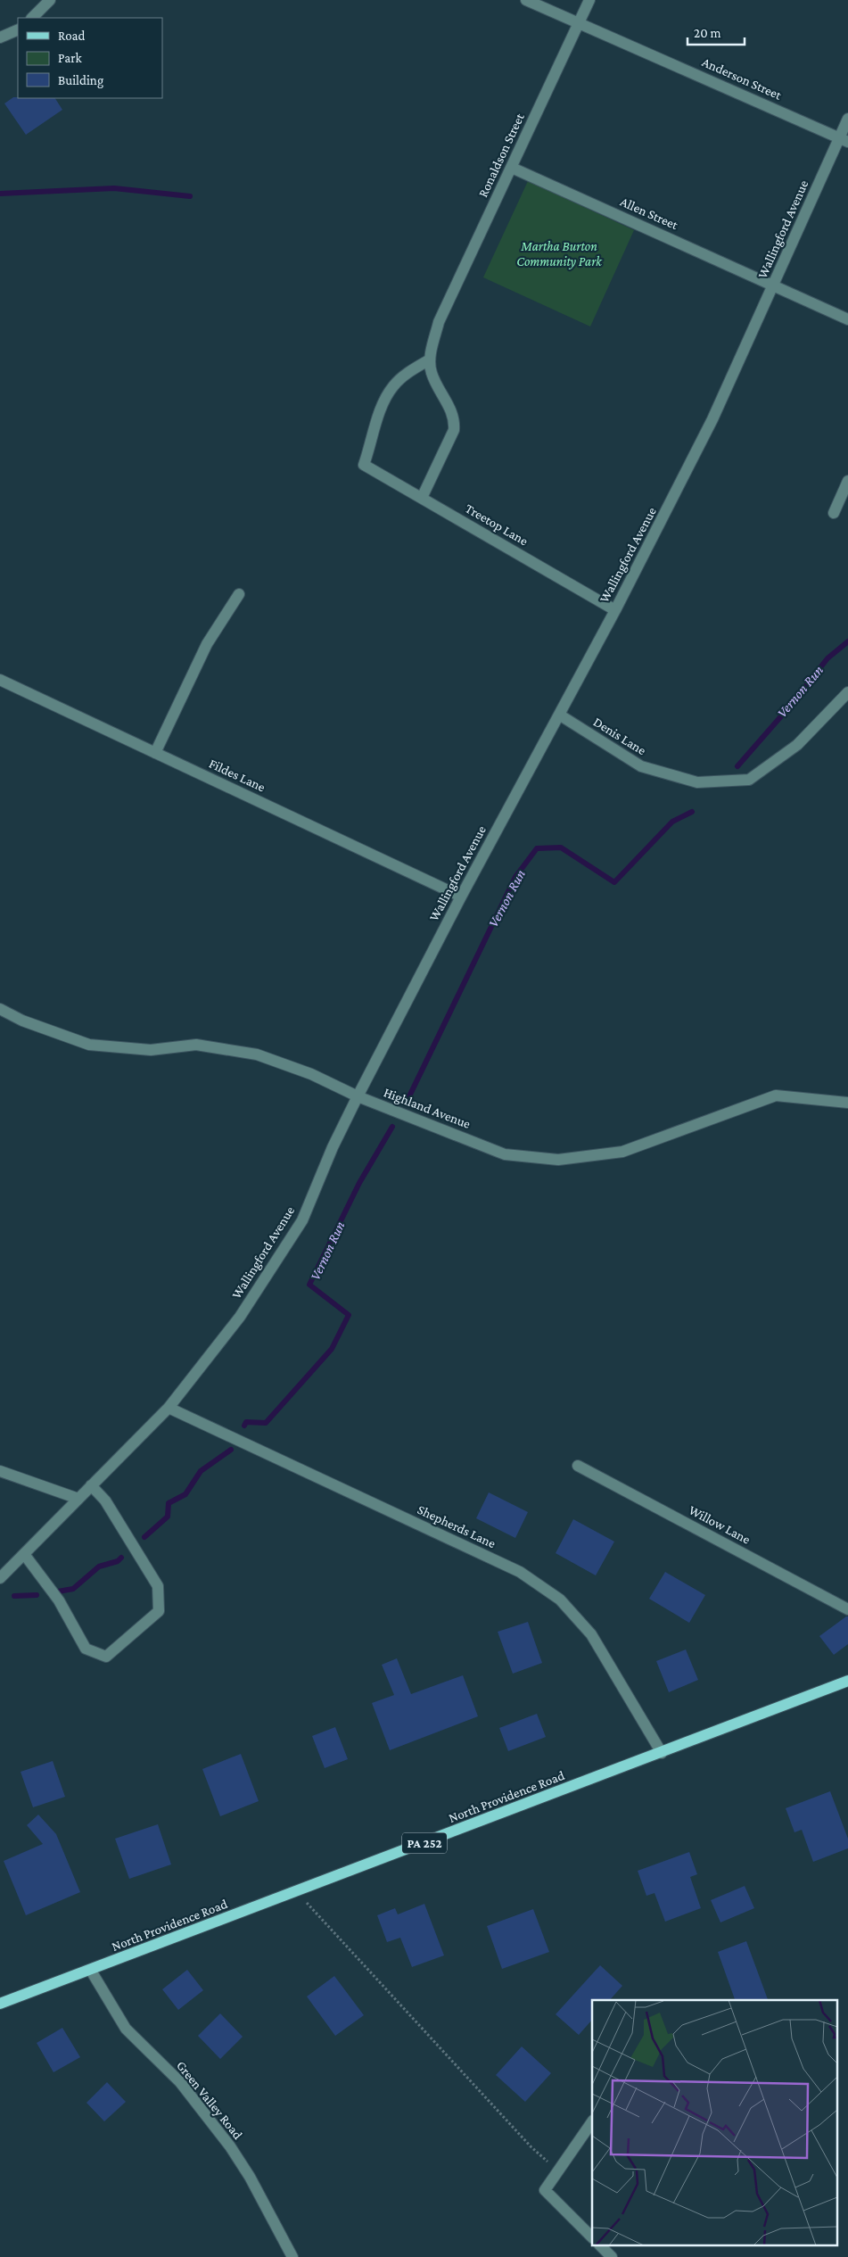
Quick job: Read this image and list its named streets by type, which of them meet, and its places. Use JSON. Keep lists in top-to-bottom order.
{
  "streets": {
    "main road": ["North Providence Road", "PA 252"],
    "street": [
      "Anderson Street",
      "Ronaldson Street",
      "Allen Street",
      "Wallingford Avenue",
      "Treetop Lane",
      "Denis Lane",
      "Fildes Lane",
      "Highland Avenue",
      "Willow Lane",
      "Shepherds Lane",
      "Green Valley Road"
    ]
  },
  "crossings": [
    ["Anderson Street", "Ronaldson Street"],
    ["Anderson Street", "Wallingford Avenue"],
    ["Ronaldson Street", "Allen Street"],
    ["Ronaldson Street", "Treetop Lane"],
    ["Allen Street", "Wallingford Avenue"],
    ["Wallingford Avenue", "Treetop Lane"],
    ["Wallingford Avenue", "Denis Lane"],
    ["Wallingford Avenue", "Fildes Lane"],
    ["Wallingford Avenue", "Highland Avenue"],
    ["Wallingford Avenue", "Shepherds Lane"],
    ["Shepherds Lane", "North Providence Road"],
    ["North Providence Road", "Green Valley Road"]
  ],
  "water": ["Vernon Run"],
  "parks": ["Martha Burton Community Park"],
  "legend": ["Road", "Park", "Building"],
  "scale_bar": "20 m"
}
